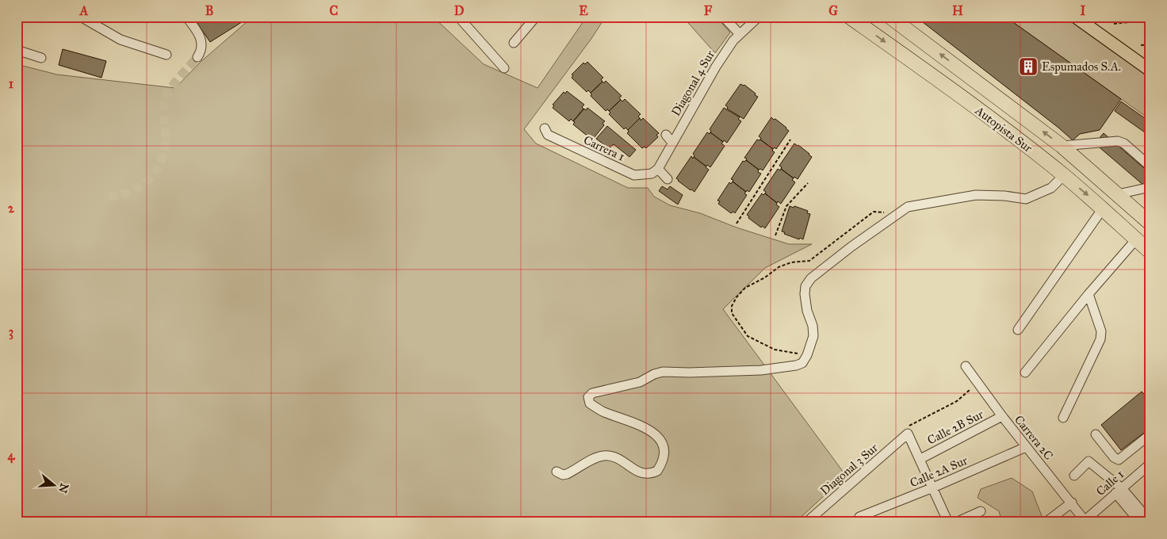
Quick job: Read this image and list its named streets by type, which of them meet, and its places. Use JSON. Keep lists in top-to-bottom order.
{
  "streets": {
    "highway": ["Autopista Sur"],
    "street": [
      "Diagonal 4 Sur",
      "Carrera 1",
      "Calle 2B Sur",
      "Carrera 2C",
      "Diagonal 3 Sur",
      "Calle 2A Sur",
      "Calle 1"
    ]
  },
  "crossings": [
    ["Diagonal 4 Sur", "Carrera 1"],
    ["Calle 2B Sur", "Carrera 2C"],
    ["Carrera 2C", "Calle 2A Sur"],
    ["Carrera 2C", "Calle 1"]
  ],
  "places": {
    "building": ["Espumados S.A."]
  },
  "north": "right",
  "grid": {
    "columns": [
      "A",
      "B",
      "C",
      "D",
      "E",
      "F",
      "G",
      "H",
      "I"
    ],
    "rows": [
      "1",
      "2",
      "3",
      "4"
    ]
  }
}
